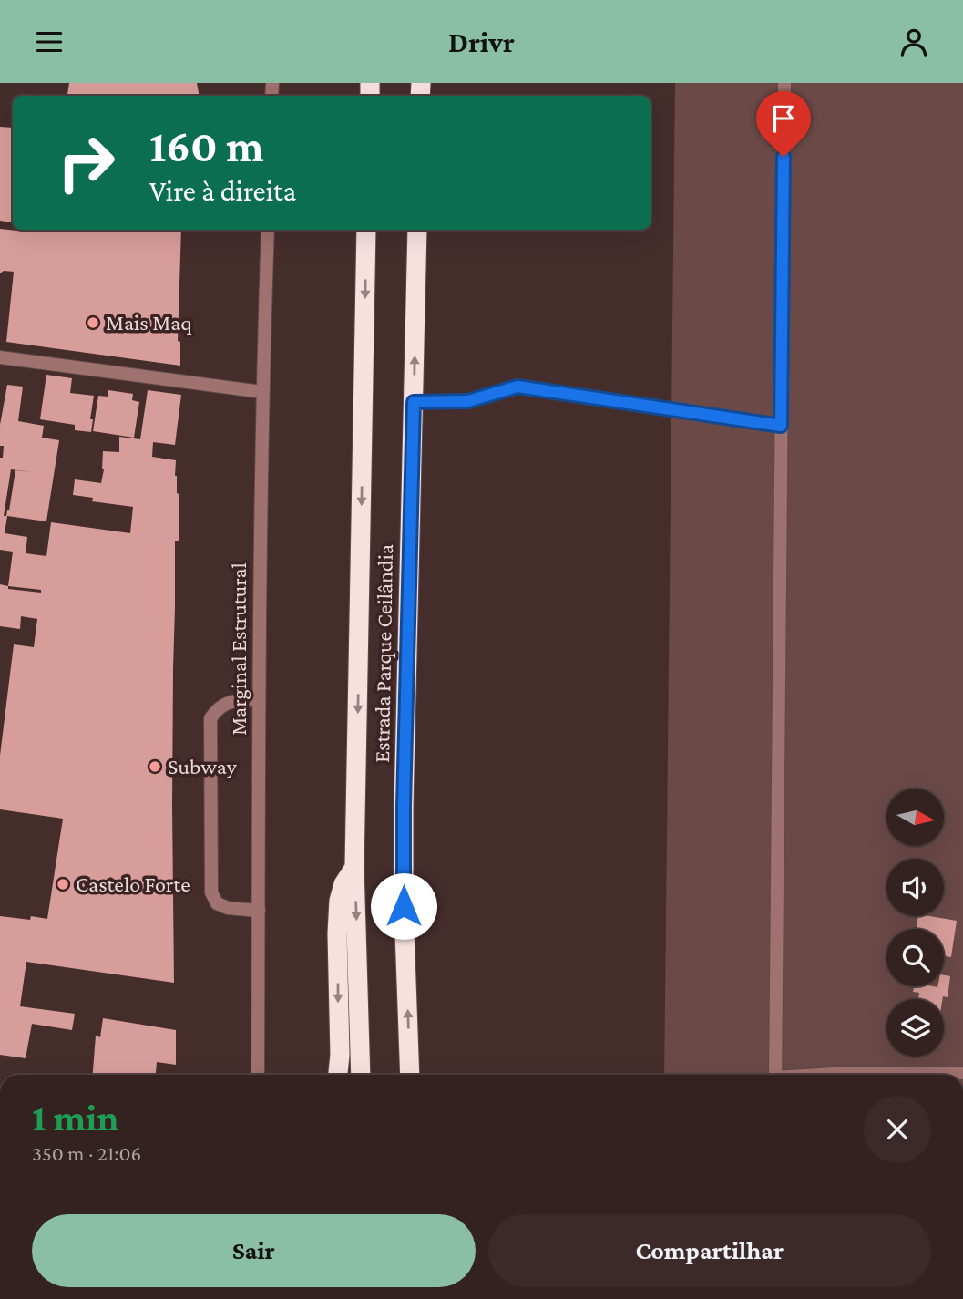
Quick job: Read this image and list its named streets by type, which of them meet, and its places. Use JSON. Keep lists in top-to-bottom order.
{
  "streets": {
    "highway": ["Estrada Parque Ceilândia"],
    "street": ["Marginal Estrutural"]
  },
  "places": ["Mais Maq", "Subway", "Castelo Forte"],
  "north": "right",
  "page": {
    "header": "Drivr",
    "turn": ["160 m", "Vire à direita"],
    "heading": ["1 min", "350 m · 21:06"],
    "buttons": ["Sair", "Compartilhar"]
  }
}
